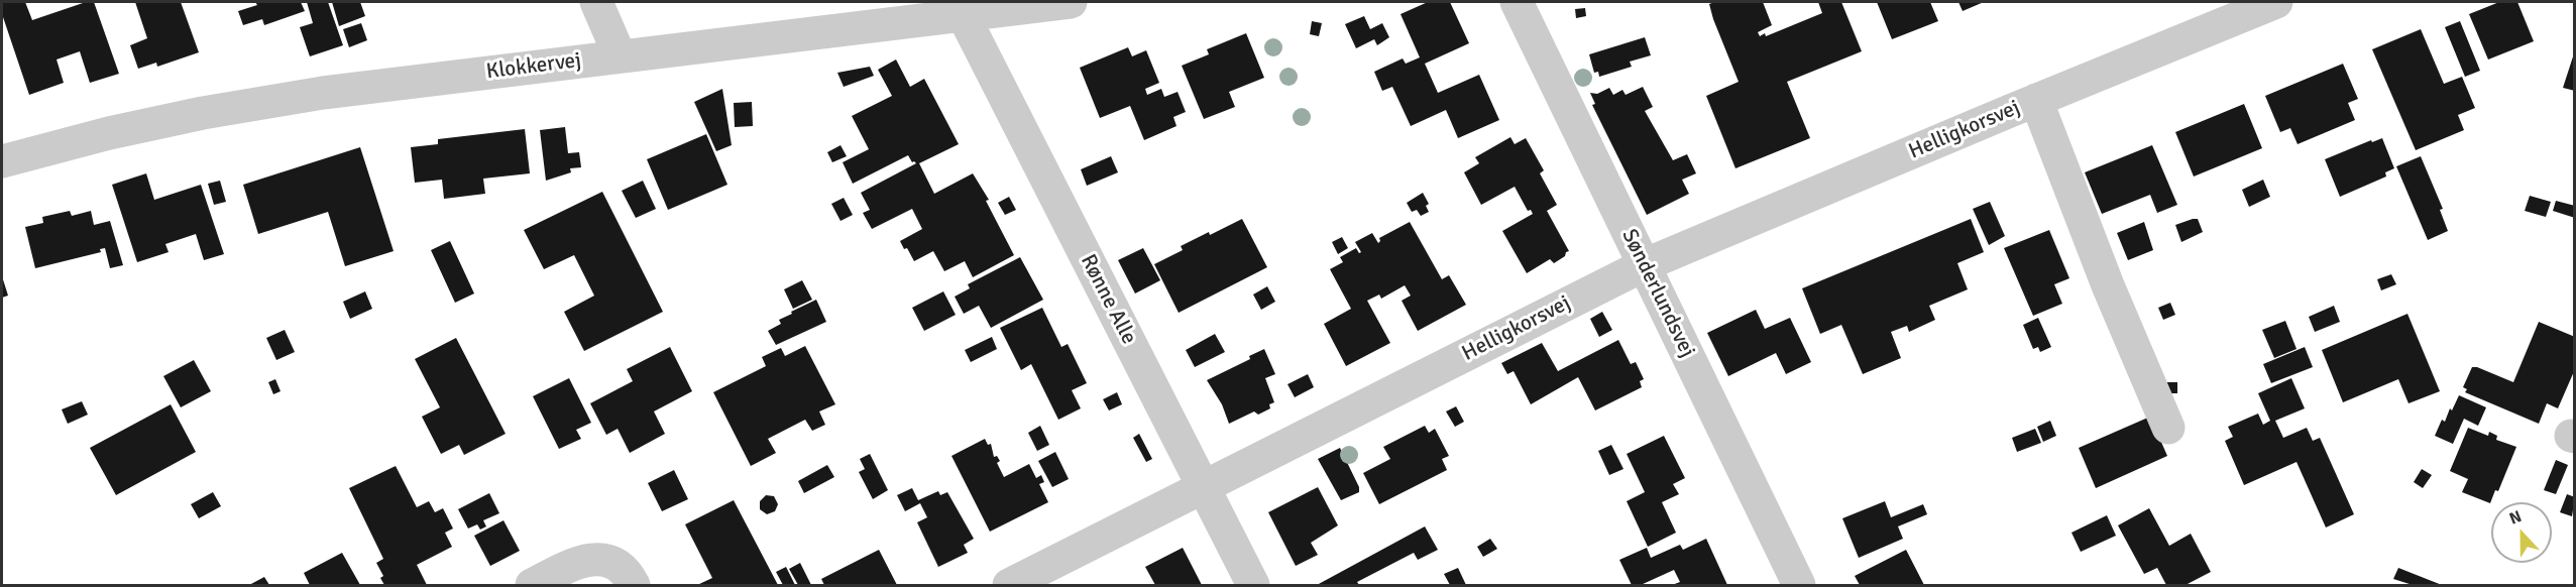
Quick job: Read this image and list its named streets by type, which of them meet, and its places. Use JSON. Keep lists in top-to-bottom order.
{
  "streets": {
    "street": [
      "Klokkervej",
      "Helligkorsvej",
      "Sønderlundsvej",
      "Rønne Alle"
    ]
  },
  "crossings": [
    ["Klokkervej", "Rønne Alle"],
    ["Helligkorsvej", "Sønderlundsvej"],
    ["Helligkorsvej", "Rønne Alle"]
  ],
  "north": "top"
}
